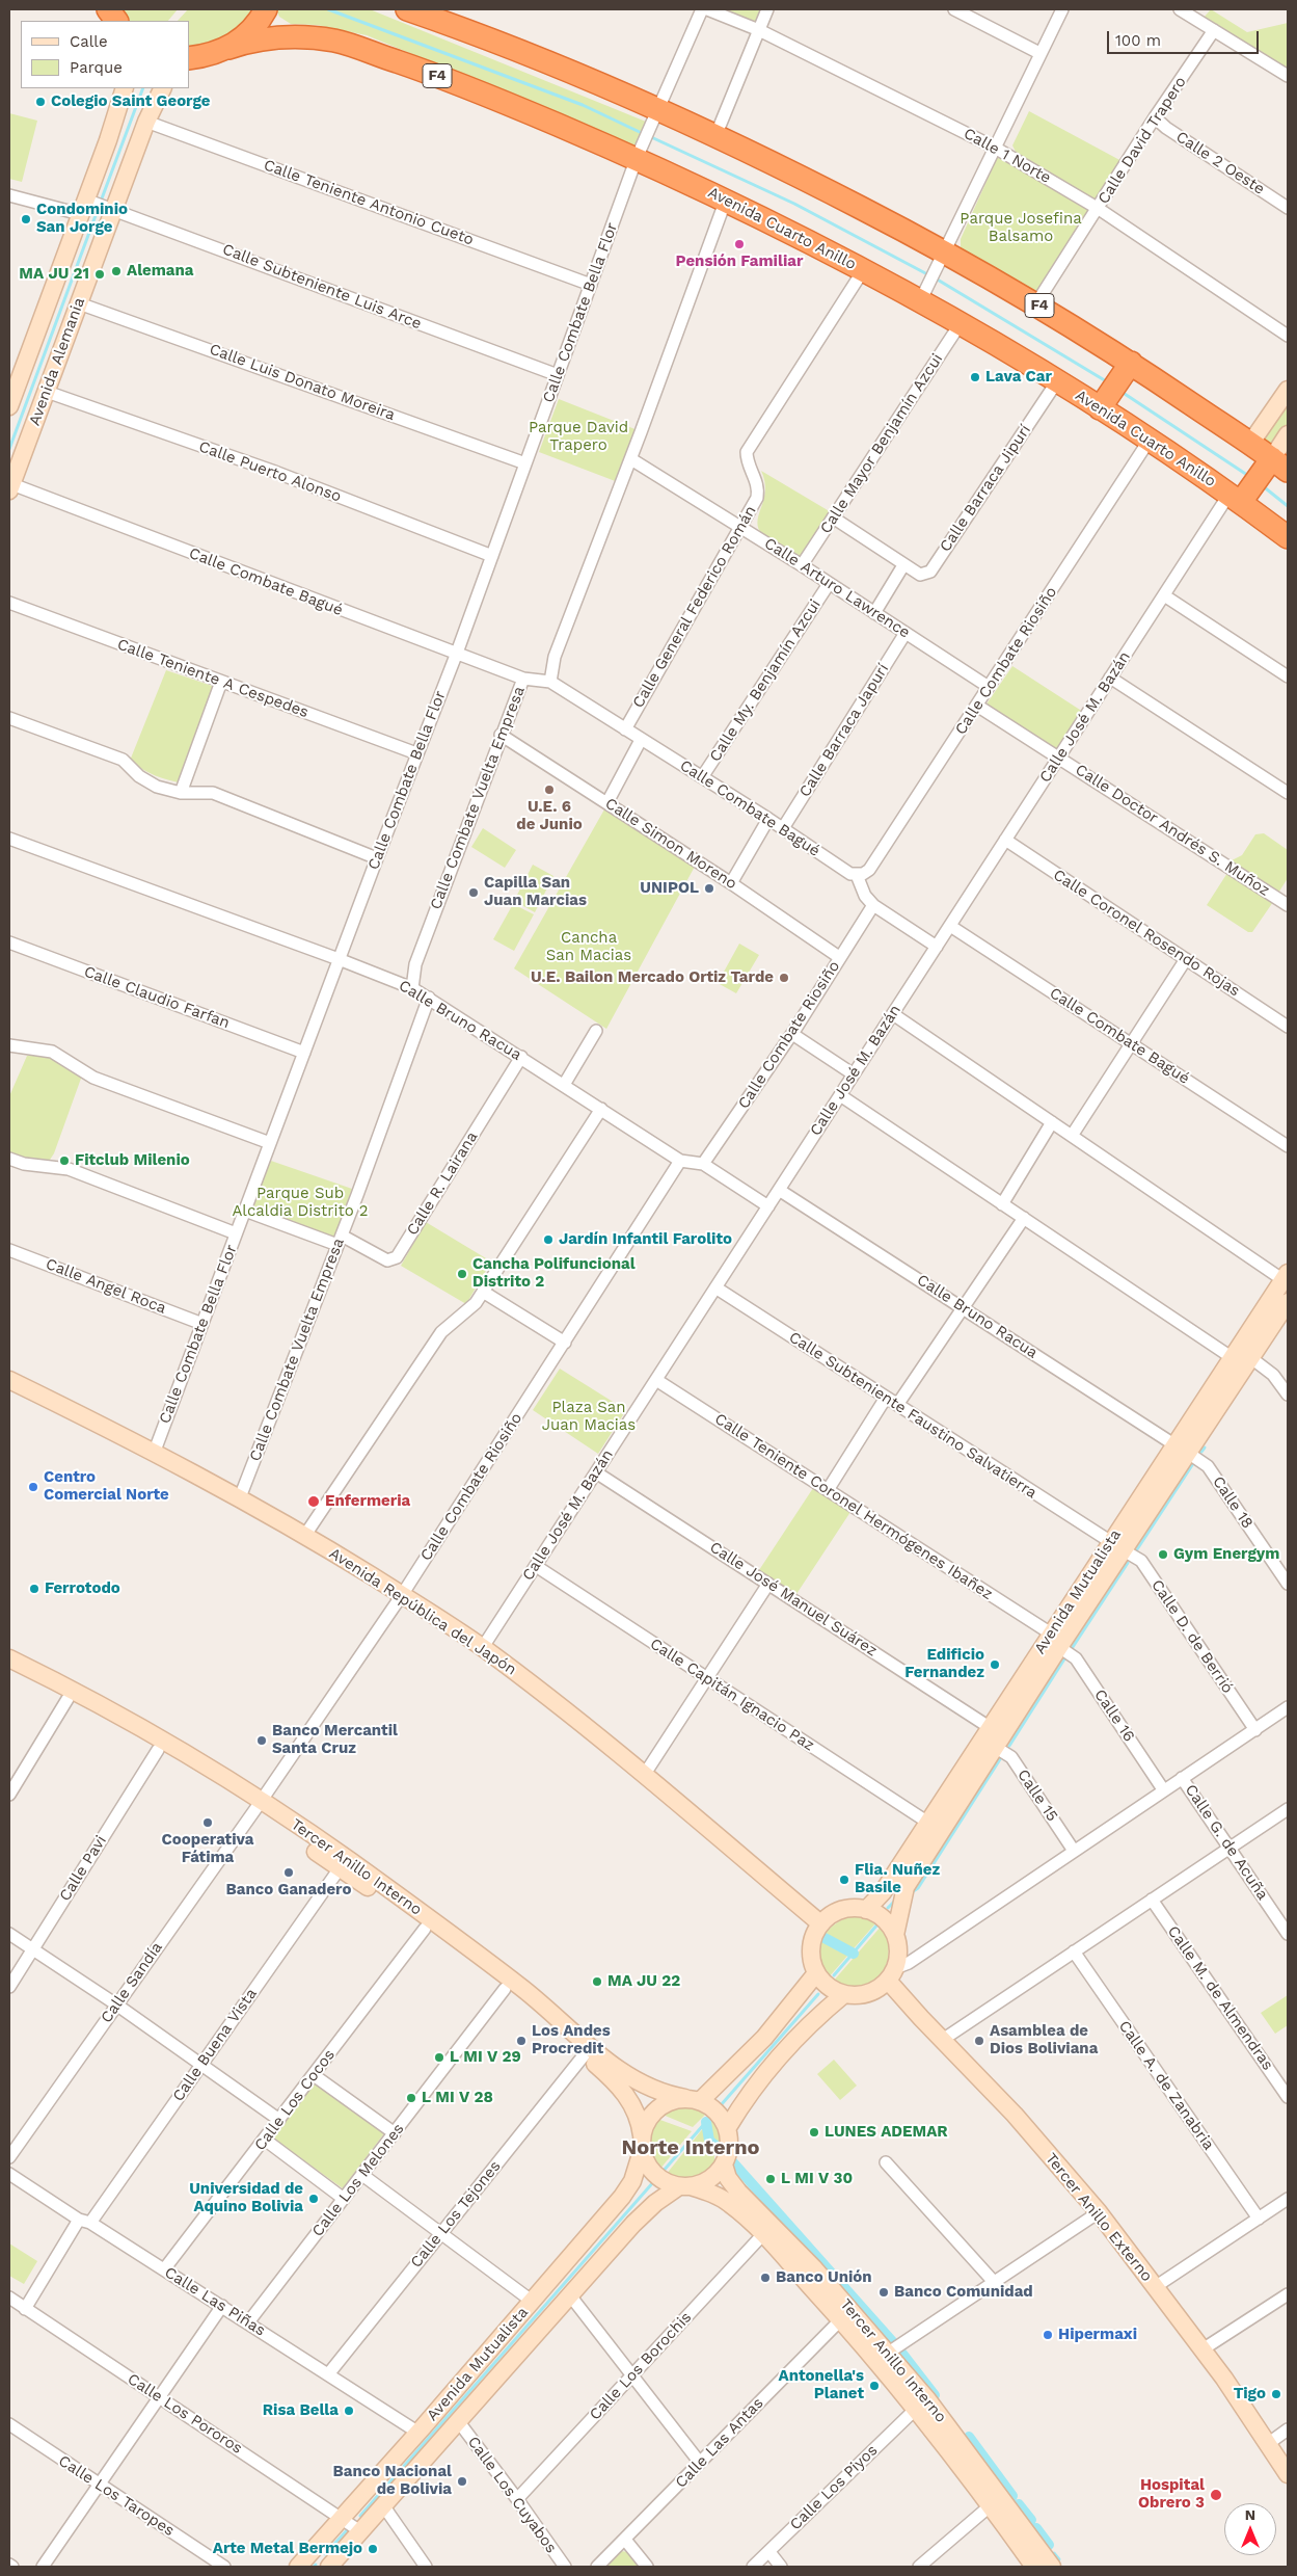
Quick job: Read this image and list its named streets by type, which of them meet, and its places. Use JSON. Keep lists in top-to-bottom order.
{
  "streets": {
    "highway": ["F4", "Avenida Cuarto Anillo"],
    "main road": [
      "Avenida Alemania",
      "Avenida Mutualista",
      "Avenida República del Japón",
      "Tercer Anillo Interno",
      "Tercer Anillo Externo"
    ],
    "street": [
      "Calle David Trapero",
      "Calle 1 Norte",
      "Calle 2 Oeste",
      "Calle Teniente Antonio Cueto",
      "Calle Subteniente Luis Arce",
      "Calle Combate Bella Flor",
      "Calle Luis Donato Moreira",
      "Calle Mayor Benjamín Azcui",
      "Calle Puerto Alonso",
      "Calle Barraca Jipurí",
      "Calle Combate Bagué",
      "Calle Arturo Lawrence",
      "Calle General Federico Román",
      "Calle Combate Riosiño",
      "Calle Teniente A Cespedes",
      "Calle My. Benjamín Azcui",
      "Calle José M. Bazán",
      "Calle Barraca Japurí",
      "Calle Combate Vuelta Empresa",
      "Calle Doctor Andrés S. Muñoz",
      "Calle Simon Moreno",
      "Calle Coronel Rosendo Rojas",
      "Calle Claudio Farfan",
      "Calle Bruno Racua",
      "Calle R. Lairana",
      "Calle Angel Roca",
      "Calle Subteniente Faustino Salvatierra",
      "Calle 18",
      "Calle Teniente Coronel Hermógenes Ibañez",
      "Calle José Manuel Suárez",
      "Calle D. de Berrió",
      "Calle Capitán Ignacio Paz",
      "Calle 16",
      "Calle 15",
      "Calle G. de Acuña",
      "Calle Pavi",
      "Calle Sandía",
      "Calle M. de Almendras",
      "Calle Buena Vista",
      "Calle A. de Zanabria",
      "Calle Los Cocos",
      "Calle Los Melones",
      "Calle Los Tejones",
      "Calle Las Piñas",
      "Calle Los Borochis",
      "Calle Los Pororos",
      "Calle Las Antas",
      "Calle Los Piyos",
      "Calle Los Cuyabos",
      "Calle Los Taropes"
    ]
  },
  "crossings": [
    ["F4", "Calle David Trapero"],
    ["F4", "Calle Combate Bella Flor"],
    ["Calle David Trapero", "Calle 1 Norte"],
    ["Calle David Trapero", "Calle 2 Oeste"],
    ["Calle Teniente Antonio Cueto", "Calle Combate Bella Flor"],
    ["Calle Teniente Antonio Cueto", "Avenida Alemania"],
    ["Avenida Cuarto Anillo", "Calle Combate Bella Flor"],
    ["Avenida Cuarto Anillo", "Calle Mayor Benjamín Azcui"],
    ["Avenida Cuarto Anillo", "Calle Barraca Jipurí"],
    ["Avenida Cuarto Anillo", "Calle General Federico Román"],
    ["Avenida Cuarto Anillo", "Calle Combate Riosiño"],
    ["Avenida Cuarto Anillo", "Calle José M. Bazán"],
    ["Avenida Cuarto Anillo", "Calle Combate Vuelta Empresa"],
    ["Calle Subteniente Luis Arce", "Calle Combate Bella Flor"],
    ["Calle Subteniente Luis Arce", "Avenida Alemania"],
    ["Calle Combate Bella Flor", "Calle Luis Donato Moreira"],
    ["Calle Combate Bella Flor", "Calle Puerto Alonso"],
    ["Calle Combate Bella Flor", "Calle Combate Bagué"],
    ["Calle Combate Bella Flor", "Calle Teniente A Cespedes"],
    ["Calle Combate Bella Flor", "Calle Claudio Farfan"],
    ["Calle Combate Bella Flor", "Calle Bruno Racua"],
    ["Calle Combate Bella Flor", "Calle R. Lairana"],
    ["Calle Combate Bella Flor", "Calle Angel Roca"],
    ["Calle Combate Bella Flor", "Avenida República del Japón"],
    ["Avenida Alemania", "Calle Luis Donato Moreira"],
    ["Avenida Alemania", "Calle Puerto Alonso"],
    ["Avenida Alemania", "Calle Combate Bagué"],
    ["Calle Mayor Benjamín Azcui", "Calle Arturo Lawrence"],
    ["Calle Combate Bagué", "Calle General Federico Román"],
    ["Calle Combate Bagué", "Calle Combate Riosiño"],
    ["Calle Combate Bagué", "Calle My. Benjamín Azcui"],
    ["Calle Combate Bagué", "Calle José M. Bazán"],
    ["Calle Combate Bagué", "Calle Barraca Japurí"],
    ["Calle Combate Bagué", "Calle Combate Vuelta Empresa"],
    ["Calle Arturo Lawrence", "Calle General Federico Román"],
    ["Calle Arturo Lawrence", "Calle Combate Riosiño"],
    ["Calle Arturo Lawrence", "Calle My. Benjamín Azcui"],
    ["Calle Arturo Lawrence", "Calle Barraca Japurí"],
    ["Calle Arturo Lawrence", "Calle Combate Vuelta Empresa"],
    ["Calle Combate Riosiño", "Calle Doctor Andrés S. Muñoz"],
    ["Calle Combate Riosiño", "Calle Simon Moreno"],
    ["Calle Combate Riosiño", "Calle Bruno Racua"],
    ["Calle Combate Riosiño", "Avenida República del Japón"],
    ["Calle Combate Riosiño", "Tercer Anillo Interno"],
    ["Calle Combate Riosiño", "Calle Sandía"],
    ["Calle José M. Bazán", "Calle Doctor Andrés S. Muñoz"],
    ["Calle José M. Bazán", "Calle Coronel Rosendo Rojas"],
    ["Calle José M. Bazán", "Calle Bruno Racua"],
    ["Calle José M. Bazán", "Calle Subteniente Faustino Salvatierra"],
    ["Calle José M. Bazán", "Calle Teniente Coronel Hermógenes Ibañez"],
    ["Calle José M. Bazán", "Calle José Manuel Suárez"],
    ["Calle José M. Bazán", "Avenida República del Japón"],
    ["Calle José M. Bazán", "Calle Capitán Ignacio Paz"],
    ["Calle Combate Vuelta Empresa", "Calle Simon Moreno"],
    ["Calle Combate Vuelta Empresa", "Calle Bruno Racua"],
    ["Calle Combate Vuelta Empresa", "Calle R. Lairana"],
    ["Calle Combate Vuelta Empresa", "Avenida República del Japón"],
    ["Calle Bruno Racua", "Calle R. Lairana"],
    ["Calle Bruno Racua", "Calle 18"],
    ["Calle Bruno Racua", "Avenida Mutualista"],
    ["Calle Subteniente Faustino Salvatierra", "Avenida Mutualista"],
    ["Calle Subteniente Faustino Salvatierra", "Calle D. de Berrió"],
    ["Calle 18", "Avenida Mutualista"],
    ["Calle Teniente Coronel Hermógenes Ibañez", "Avenida Mutualista"],
    ["Calle Teniente Coronel Hermógenes Ibañez", "Calle 16"],
    ["Avenida Mutualista", "Calle José Manuel Suárez"],
    ["Avenida Mutualista", "Avenida República del Japón"],
    ["Avenida Mutualista", "Calle D. de Berrió"],
    ["Avenida Mutualista", "Calle Capitán Ignacio Paz"],
    ["Avenida Mutualista", "Calle 16"],
    ["Avenida Mutualista", "Calle 15"],
    ["Avenida Mutualista", "Tercer Anillo Interno"],
    ["Avenida Mutualista", "Tercer Anillo Externo"],
    ["Avenida Mutualista", "Calle Las Piñas"],
    ["Avenida Mutualista", "Calle Los Pororos"],
    ["Avenida Mutualista", "Calle Los Cuyabos"],
    ["Avenida República del Japón", "Tercer Anillo Externo"],
    ["Tercer Anillo Interno", "Calle Pavi"],
    ["Tercer Anillo Interno", "Calle Sandía"],
    ["Tercer Anillo Interno", "Calle Buena Vista"],
    ["Tercer Anillo Interno", "Calle Los Cocos"],
    ["Tercer Anillo Interno", "Calle Los Melones"],
    ["Tercer Anillo Interno", "Calle Los Tejones"],
    ["Tercer Anillo Interno", "Calle Los Borochis"],
    ["Tercer Anillo Interno", "Calle Las Antas"],
    ["Tercer Anillo Interno", "Calle Los Piyos"],
    ["Calle Buena Vista", "Calle Las Piñas"],
    ["Calle Buena Vista", "Calle Los Pororos"],
    ["Calle Los Cocos", "Calle Las Piñas"],
    ["Calle Los Melones", "Calle Las Piñas"],
    ["Calle Los Tejones", "Calle Las Piñas"],
    ["Calle Los Borochis", "Calle Los Cuyabos"]
  ],
  "districts": ["Norte Interno"],
  "parks": [
    "Parque Josefina Balsamo",
    "Parque David Trapero",
    "Cancha San Macias",
    "Parque Sub Alcaldia Distrito 2",
    "Plaza San Juan Macias"
  ],
  "places": [
    "Colegio Saint George",
    "Condominio San Jorge",
    "Pensión Familiar",
    "Alemana",
    "MA JU 21",
    "Lava Car",
    "U.E. 6 de Junio",
    "UNIPOL",
    "Capilla San Juan Marcias",
    "U.E. Bailon Mercado Ortiz Tarde",
    "Fitclub Milenio",
    "Jardín Infantil Farolito",
    "Cancha Polifuncional Distrito 2",
    "Centro Comercial Norte",
    "Enfermeria",
    "Gym Energym",
    "Ferrotodo",
    "Edificio Fernandez",
    "Banco Mercantil Santa Cruz",
    "Cooperativa Fátima",
    "Banco Ganadero",
    "Flia. Nuñez Basile",
    "MA JU 22",
    "Los Andes Procredit",
    "Asamblea de Dios Boliviana",
    "L MI V 29",
    "L MI V 28",
    "LUNES ADEMAR",
    "L MI V 30",
    "Universidad de Aquino Bolivia",
    "Banco Unión",
    "Banco Comunidad",
    "Hipermaxi",
    "Antonella's Planet",
    "Tigo",
    "Risa Bella",
    "Banco Nacional de Bolivia",
    "Hospital Obrero 3",
    "Arte Metal Bermejo"
  ],
  "legend": ["Calle", "Parque"],
  "scale_bar": "100 m",
  "north": "top"
}
